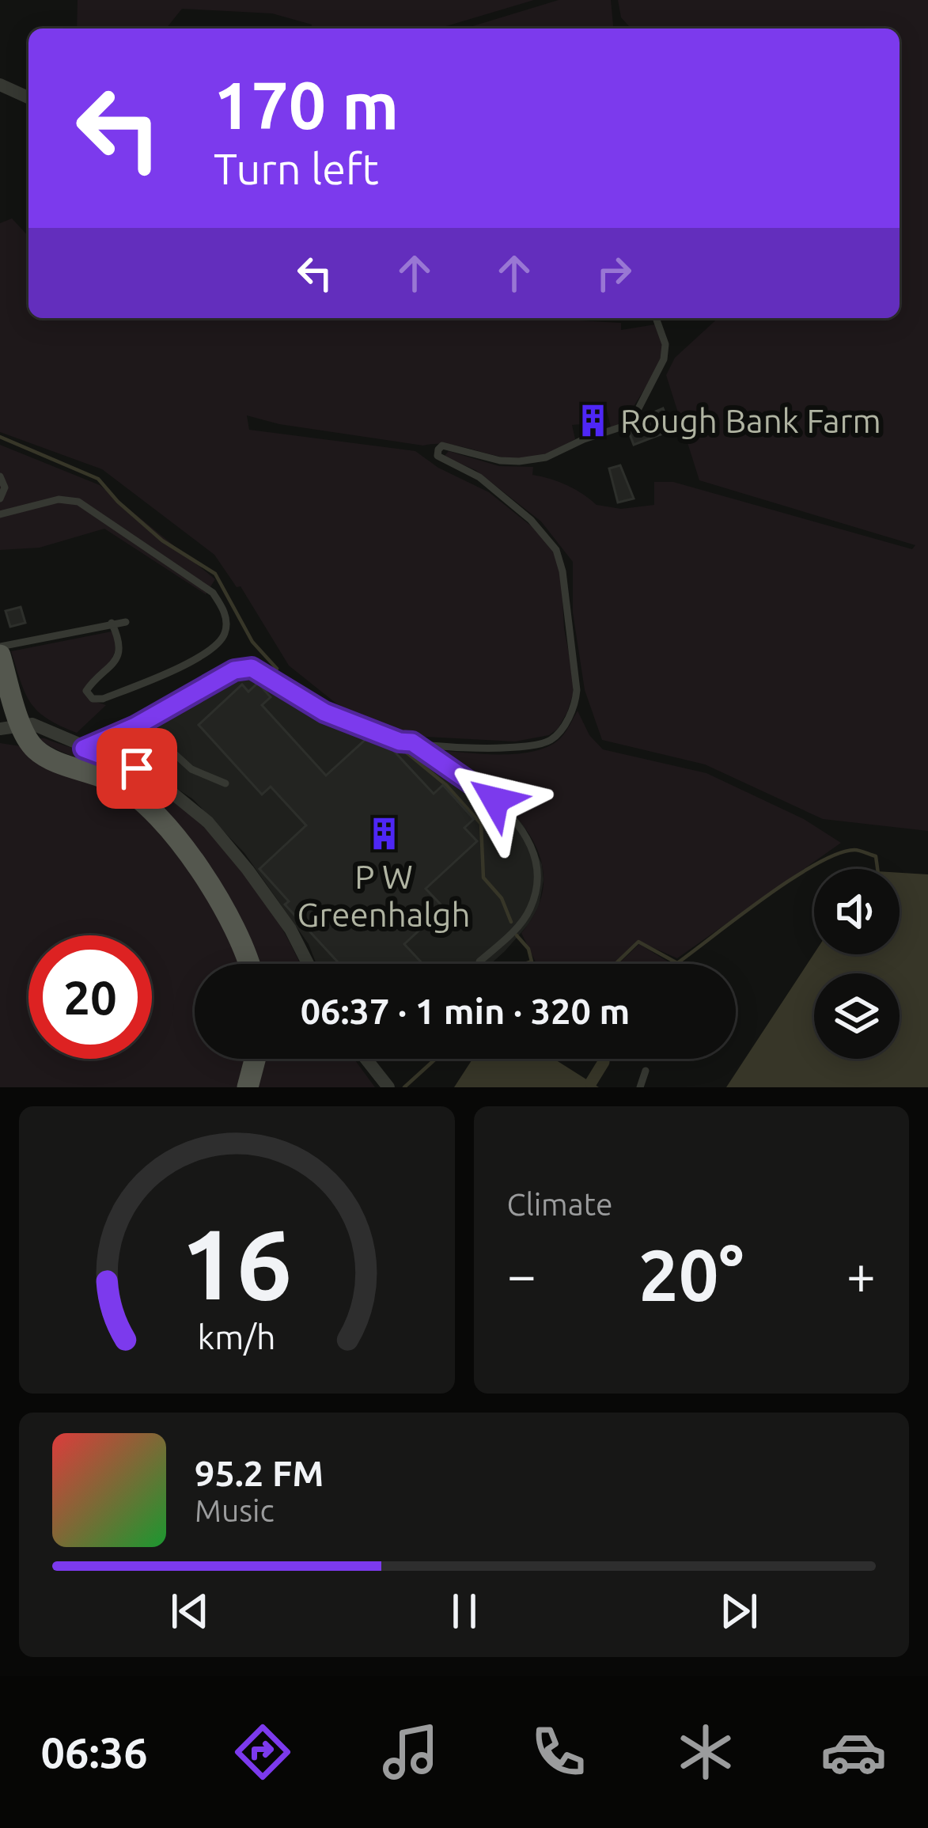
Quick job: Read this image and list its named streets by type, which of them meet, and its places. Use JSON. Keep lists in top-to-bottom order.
{
  "places": {
    "building": ["Rough Bank Farm", "P W Greenhalgh"]
  },
  "page": {
    "turn": ["170 m", "Turn left"],
    "limit": "20",
    "trip": "06:37 · 1 min · 320 m",
    "tile": "Climate",
    "heat": ["−", "20°", "+"],
    "song": ["95.2 FM", "Music"],
    "tabs": "06:36",
    "gauge": ["16", "km/h"]
  }
}
